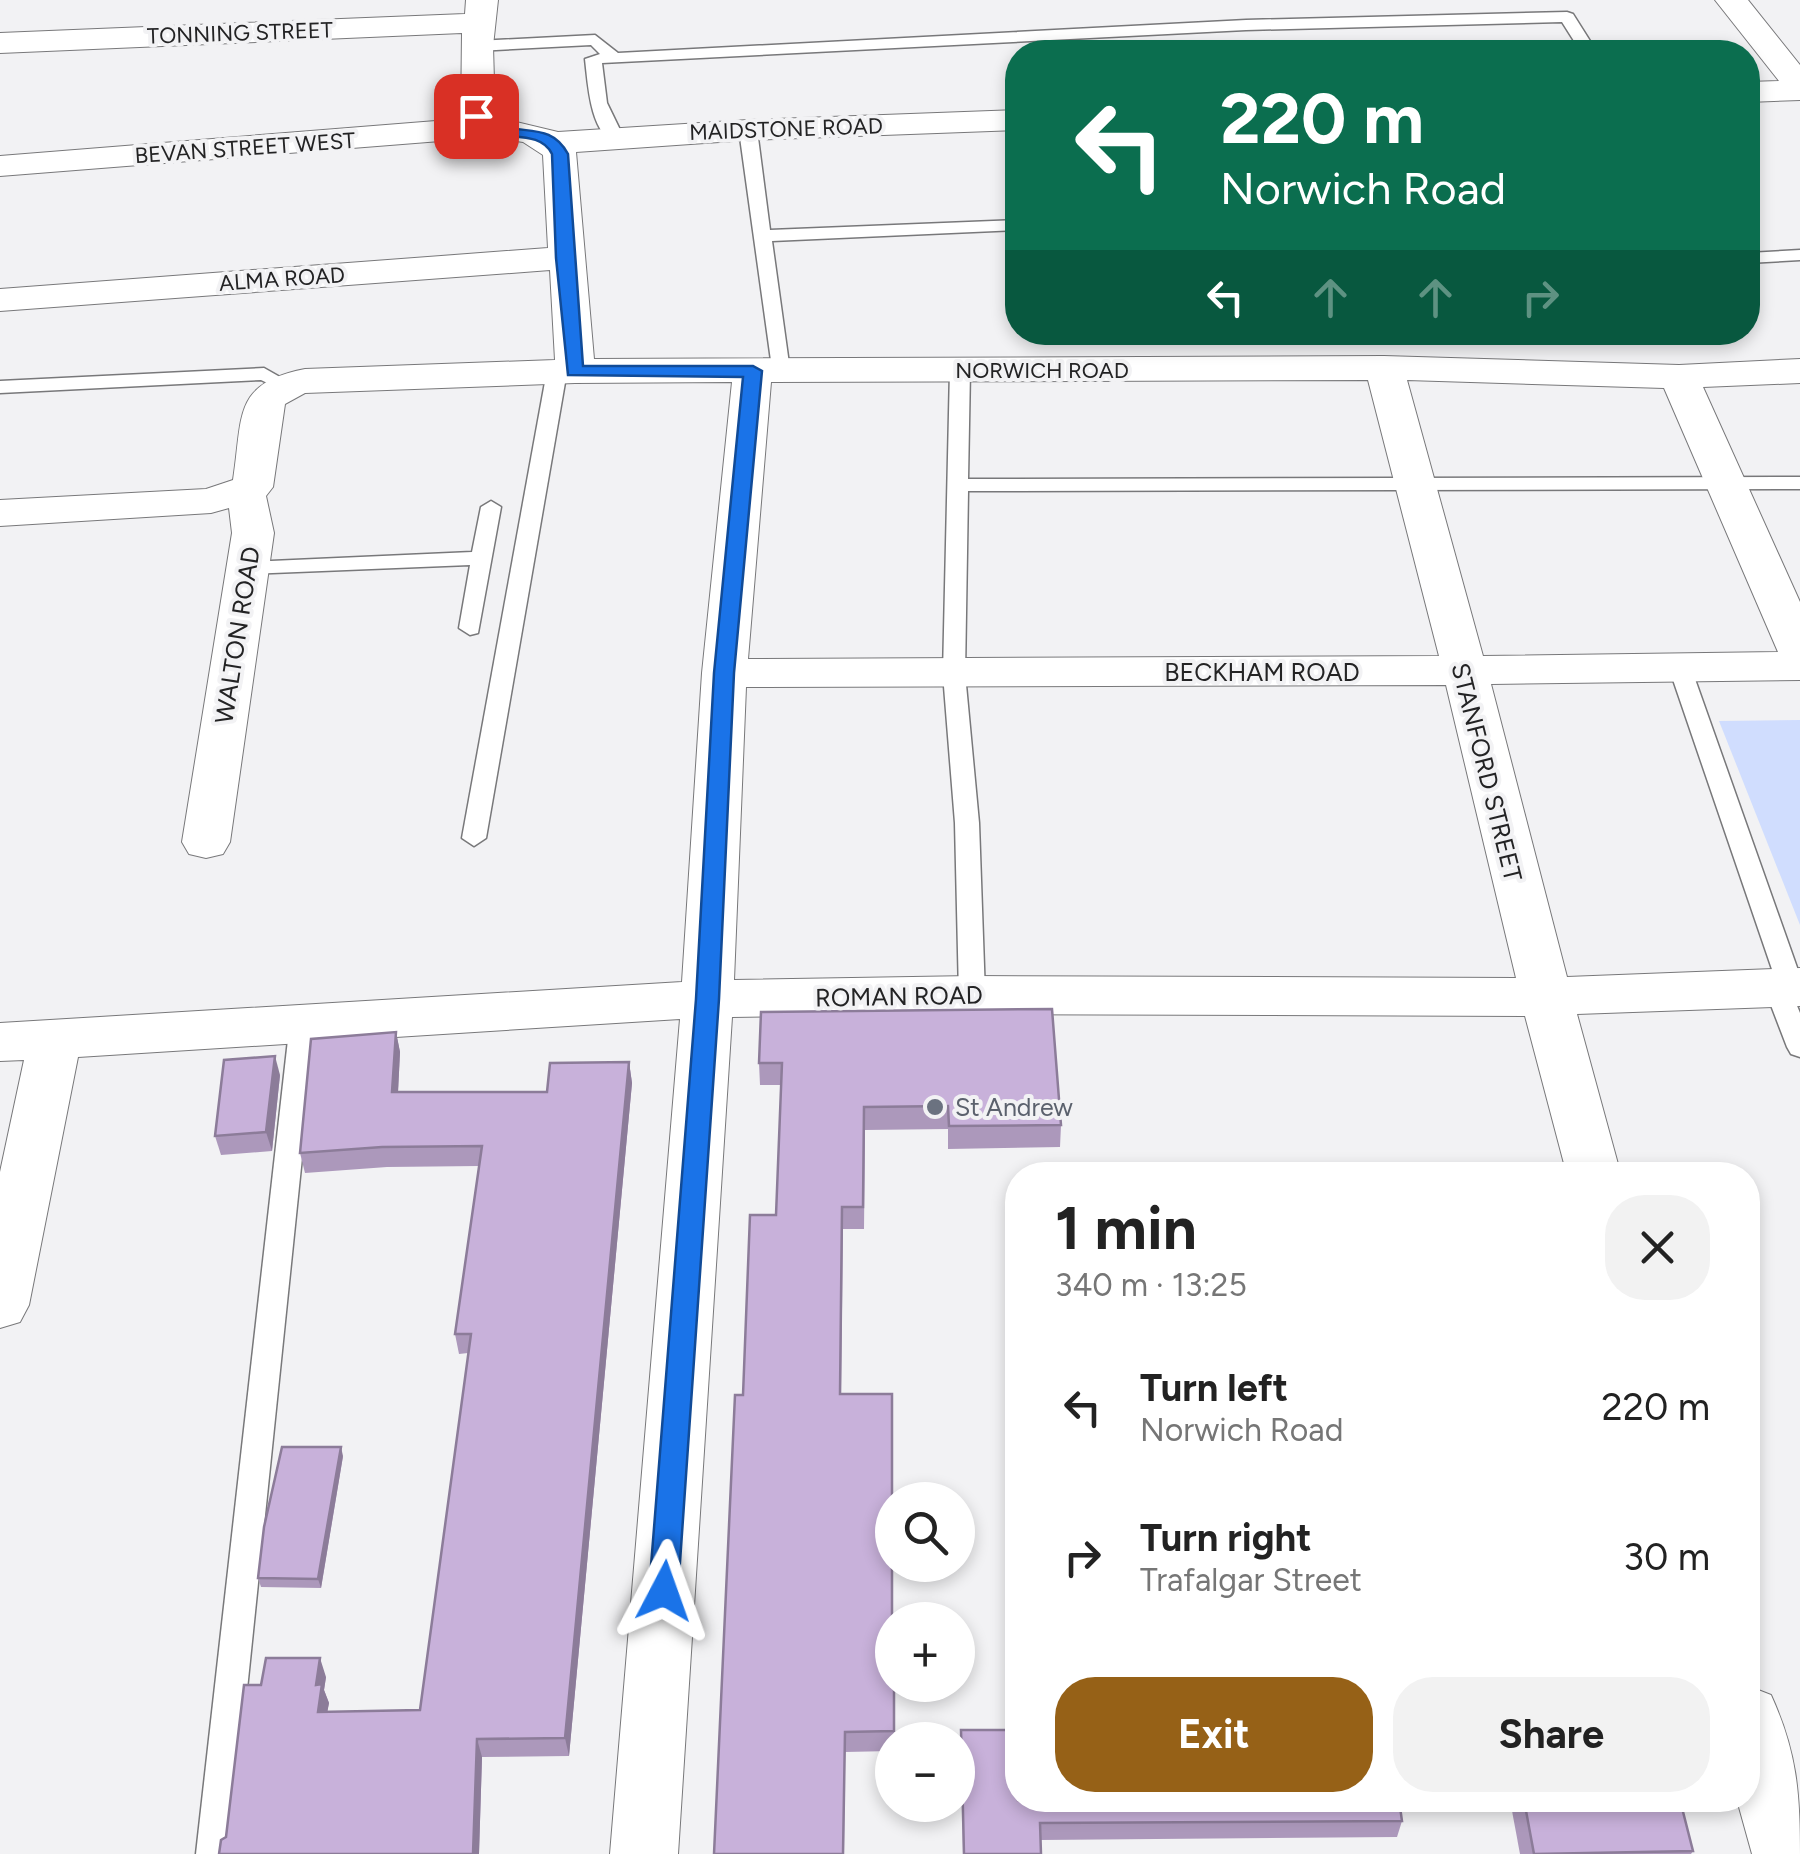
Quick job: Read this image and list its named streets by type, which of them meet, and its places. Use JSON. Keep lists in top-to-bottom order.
{
  "streets": {
    "street": [
      "TONNING STREET",
      "MAIDSTONE ROAD",
      "BEVAN STREET WEST",
      "ALMA ROAD",
      "NORWICH ROAD",
      "WALTON ROAD",
      "BECKHAM ROAD",
      "STANFORD STREET",
      "ROMAN ROAD"
    ]
  },
  "crossings": [
    ["MAIDSTONE ROAD", "BEVAN STREET WEST"],
    ["NORWICH ROAD", "STANFORD STREET"],
    ["BECKHAM ROAD", "STANFORD STREET"],
    ["STANFORD STREET", "ROMAN ROAD"]
  ],
  "places": ["St Andrew"],
  "page": {
    "turn": ["220 m", "Norwich Road"],
    "heading": ["1 min", "340 m · 13:25"],
    "list": [
      {
        "name": "Turn left",
        "note": "Norwich Road",
        "value": "220 m"
      },
      {
        "name": "Turn right",
        "note": "Trafalgar Street",
        "value": "30 m"
      }
    ],
    "map_buttons": ["+", "−"],
    "buttons": ["Exit", "Share"]
  }
}
